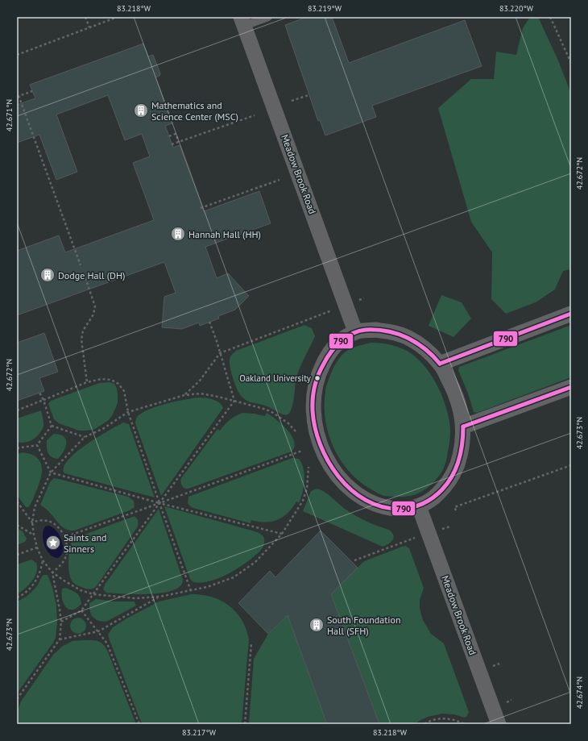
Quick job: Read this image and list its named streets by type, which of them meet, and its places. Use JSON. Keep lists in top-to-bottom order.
{
  "streets": {
    "street": ["Meadow Brook Road"]
  },
  "places": {
    "building": [
      "Mathematics and Science Center (MSC)",
      "Hannah Hall (HH)",
      "Dodge Hall (DH)",
      "South Foundation Hall (SFH)"
    ],
    "other": ["Oakland University"],
    "place": ["Saints and Sinners"]
  },
  "lines": ["transit line 790"],
  "coordinates": [
    "83.218°W",
    "83.219°W",
    "83.220°W",
    "42.671°N",
    "42.672°N",
    "42.673°N",
    "42.674°N",
    "83.217°W"
  ]
}
